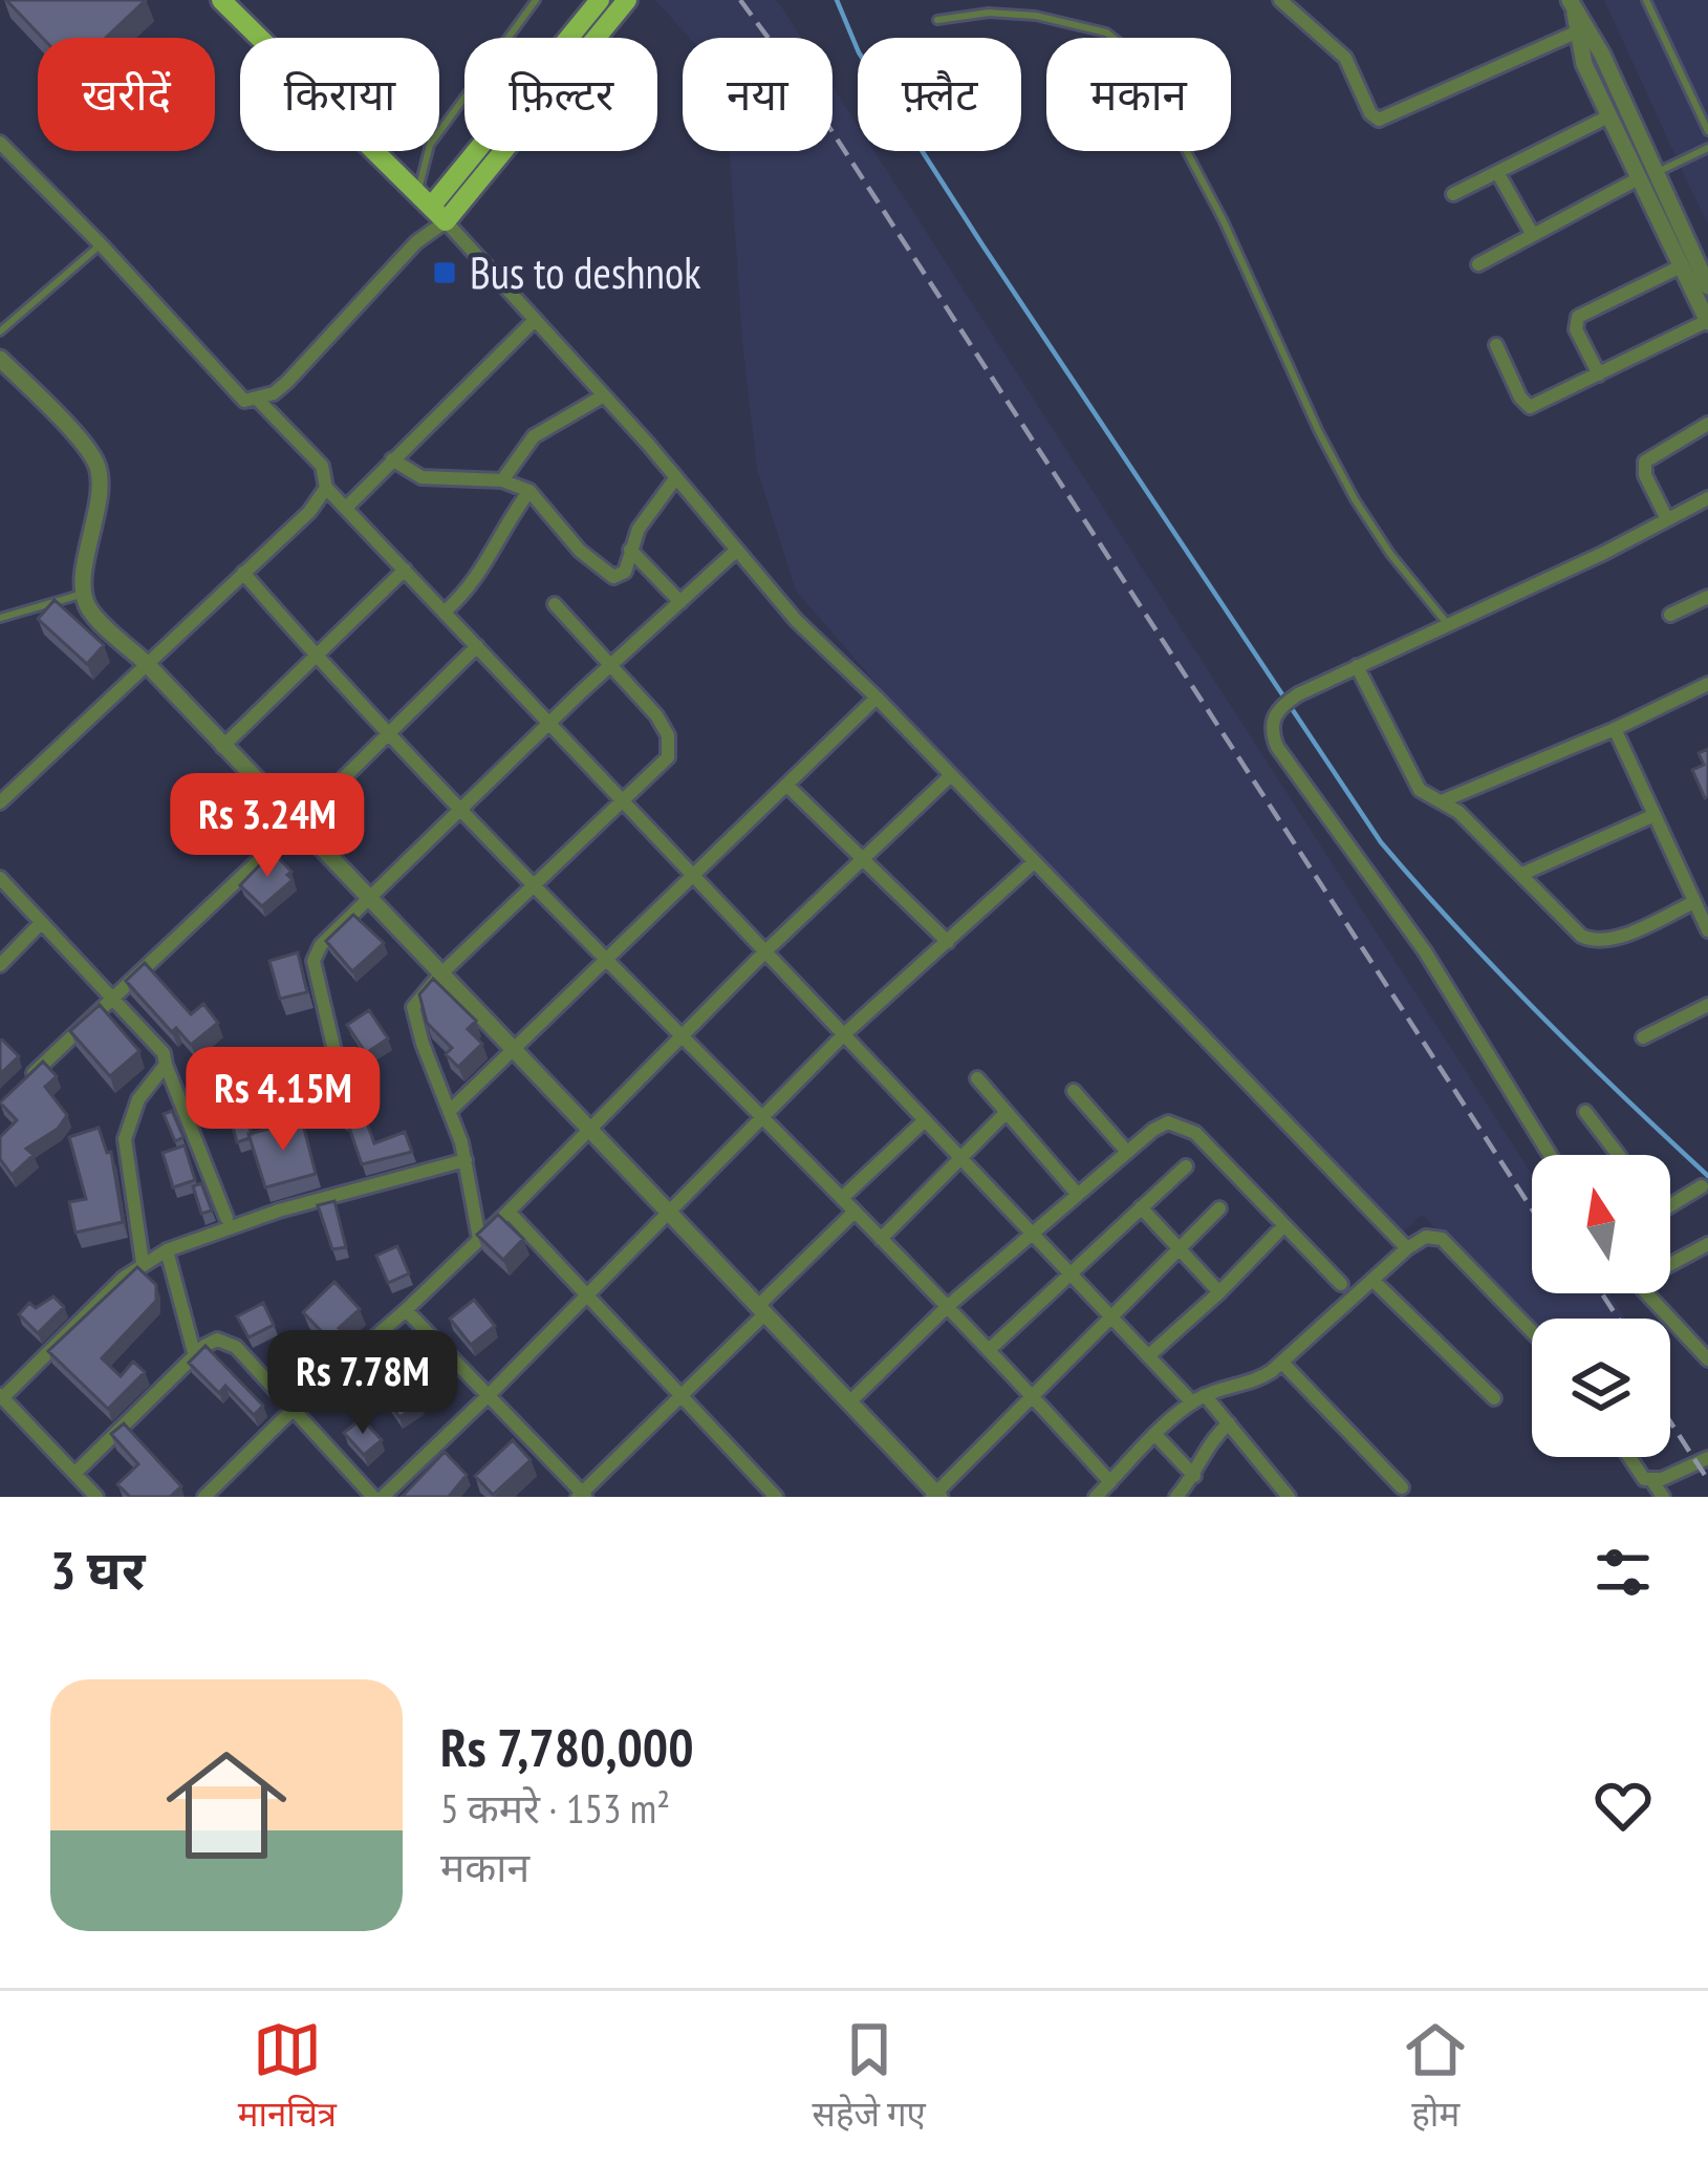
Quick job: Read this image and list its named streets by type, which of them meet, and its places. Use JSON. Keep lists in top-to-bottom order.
{
  "places": {
    "transit": ["Bus to deshnok"]
  },
  "north": "top",
  "page": {
    "chip": [
      "खरीदें",
      "किराया",
      "फ़िल्टर",
      "नया",
      "फ़्लैट",
      "मकान"
    ],
    "price": ["Rs 3.24M", "Rs 4.15M", "Rs 7.78M"],
    "heading": "3 घर",
    "list": [
      {
        "name": "Rs 7,780,000",
        "note": "5 कमरे · 153 m² · मकान"
      }
    ],
    "tabs": ["मानचित्र", "सहेजे गए", "होम"]
  }
}
